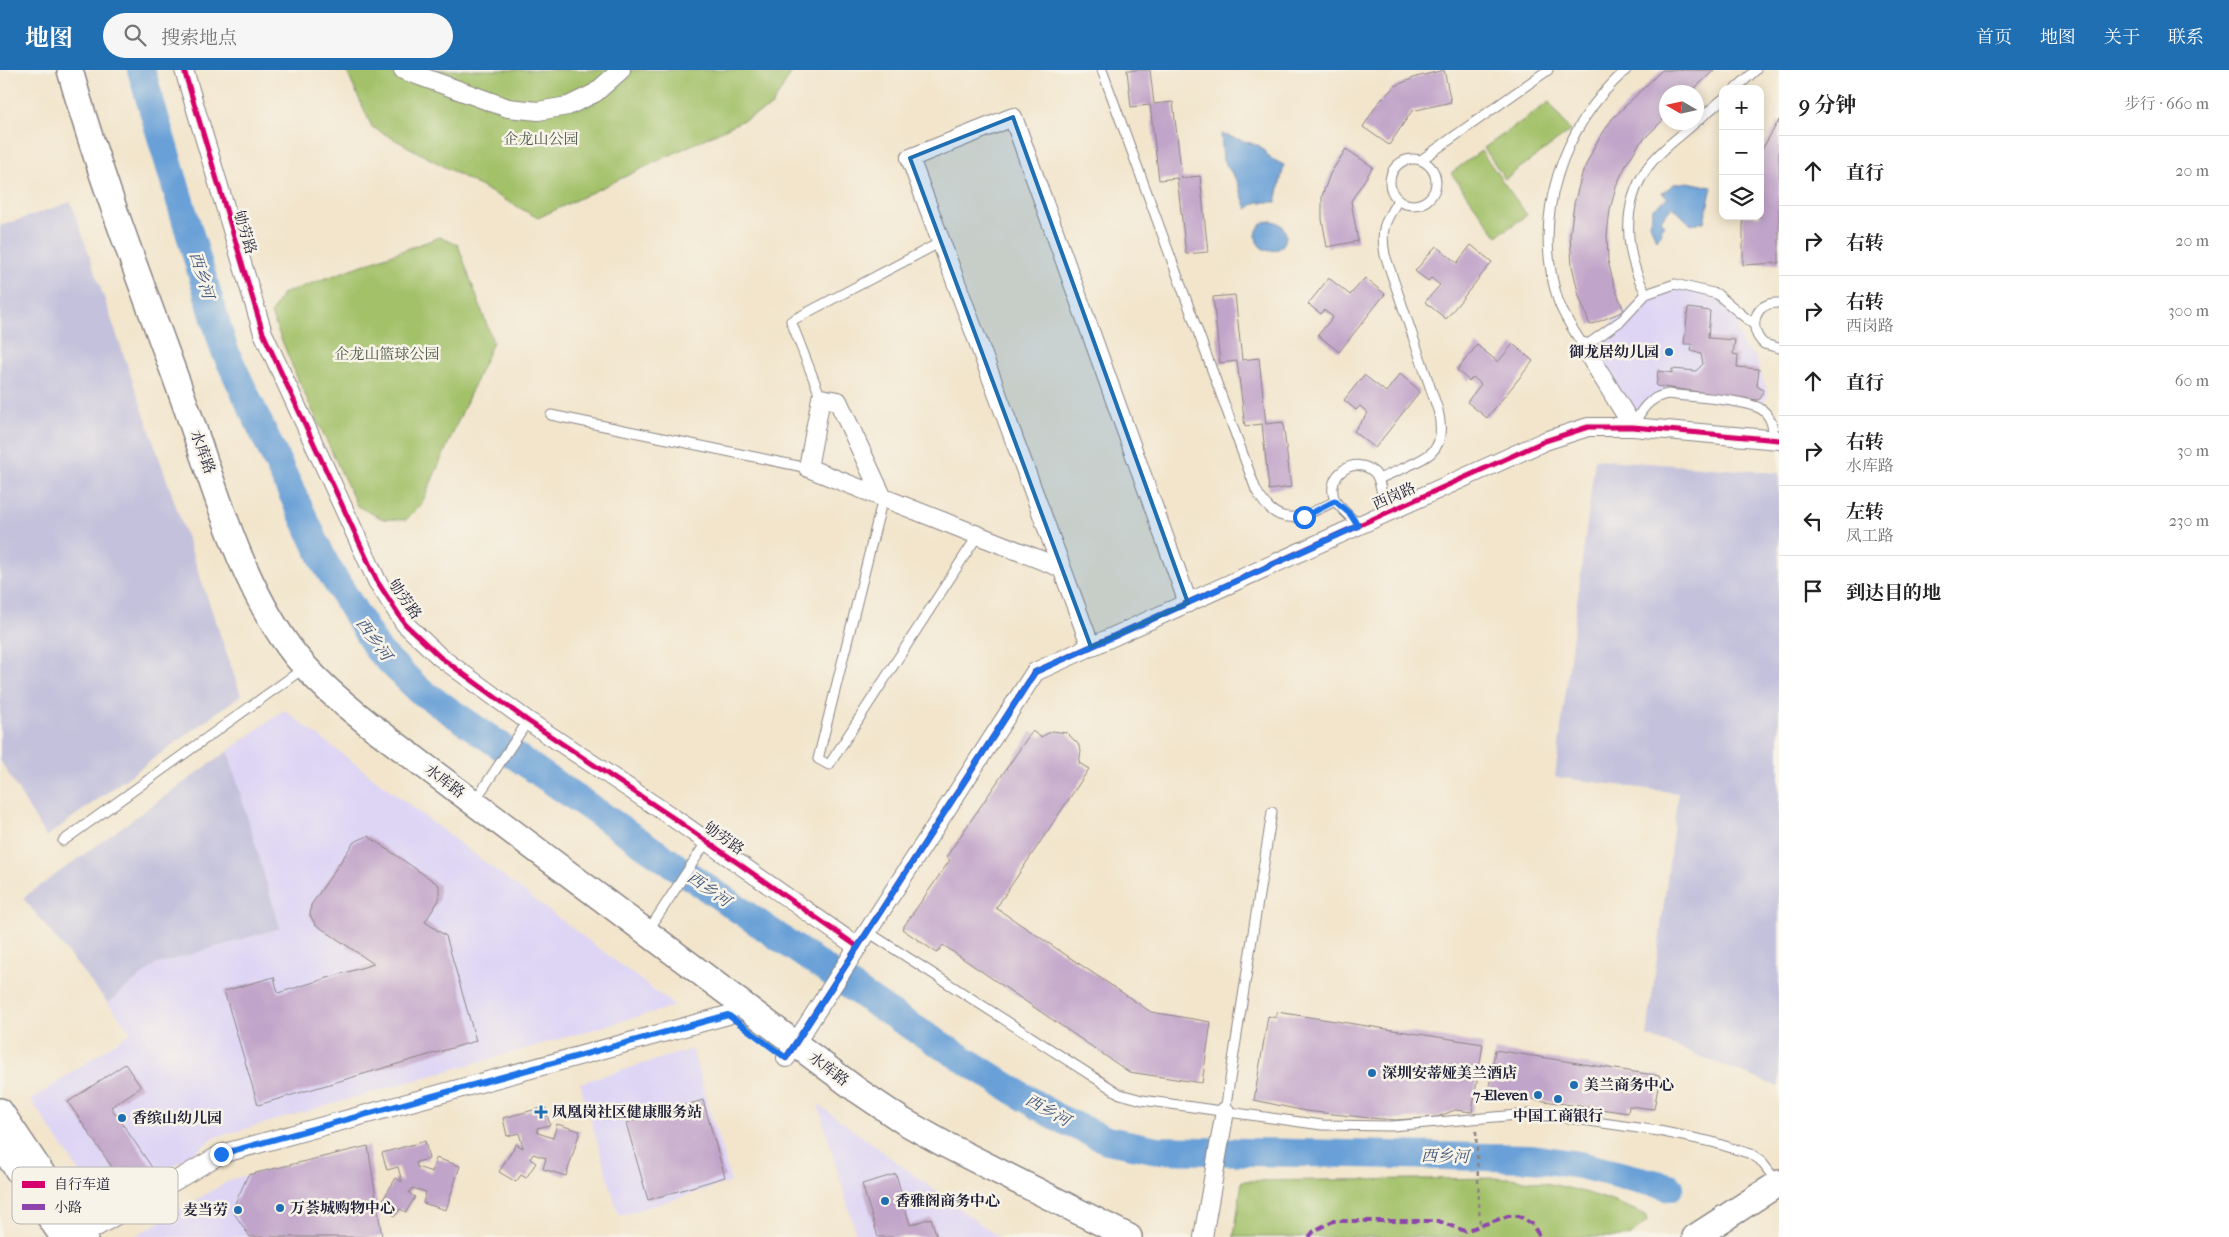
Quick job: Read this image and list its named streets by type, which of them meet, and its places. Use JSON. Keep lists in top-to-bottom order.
{
  "streets": {
    "main road": ["水库路"],
    "street": ["劬劳路", "西岗路"]
  },
  "crossings": [
    ["劬劳路", "西岗路"],
    ["水库路", "西岗路"]
  ],
  "water": ["西乡河"],
  "parks": ["企龙山公园", "企龙山篮球公园"],
  "places": {
    "other": [
      "御龙居幼儿园",
      "深圳安蒂娅美兰酒店",
      "美兰商务中心",
      "7-Eleven",
      "中国工商银行",
      "香缤山幼儿园",
      "香雅阁商务中心",
      "万荟城购物中心",
      "麦当劳"
    ],
    "health": ["凤凰岗社区健康服务站"]
  },
  "legend": ["自行车道", "小路"],
  "north": "left",
  "page": {
    "header": "地图",
    "search": "搜索地点",
    "nav": [
      "首页",
      "地图",
      "关于",
      "联系"
    ],
    "heading": ["9 分钟", "步行 · 660 m"],
    "map_buttons": ["+", "−"],
    "list": [
      ["直行", "20 m"],
      ["右转", "20 m"],
      ["右转", "西岗路", "300 m"],
      ["直行", "60 m"],
      ["右转", "水库路", "30 m"],
      ["左转", "凤工路", "230 m"],
      "到达目的地"
    ]
  }
}
